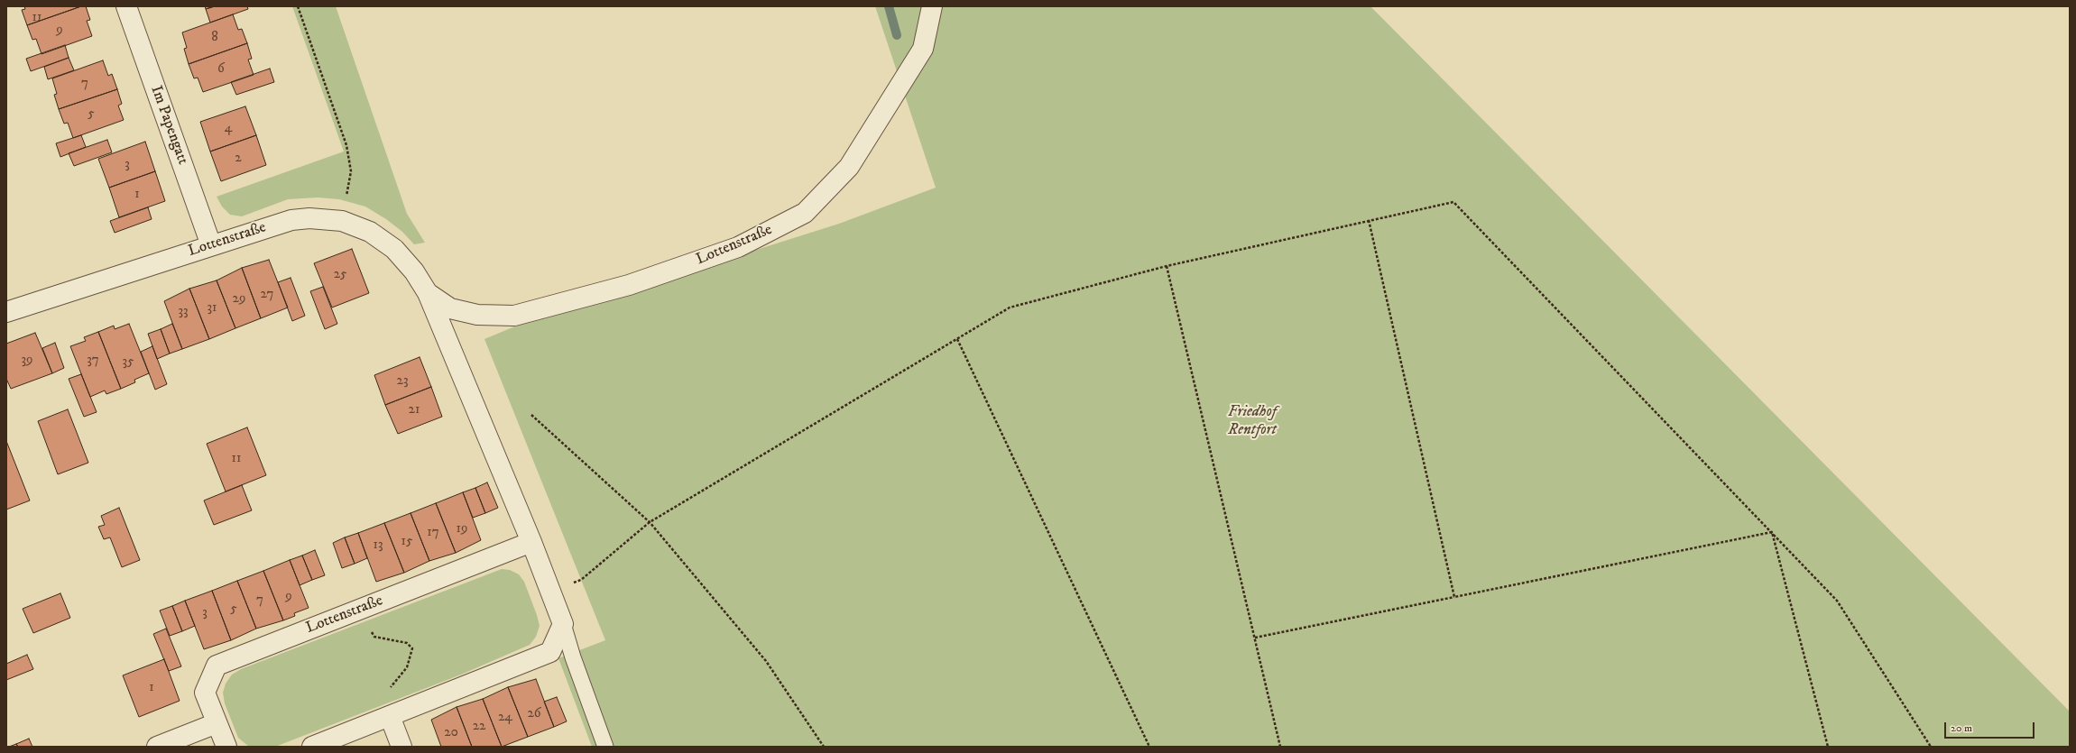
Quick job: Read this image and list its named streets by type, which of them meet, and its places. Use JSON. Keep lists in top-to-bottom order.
{
  "streets": {
    "street": ["Im Papengatt", "Lottenstraße"]
  },
  "crossings": [
    ["Im Papengatt", "Lottenstraße"]
  ],
  "parks": ["Friedhof Rentfort"],
  "house_numbers": [
    "11",
    "9",
    "8",
    "6",
    "7",
    "5",
    "4",
    "2",
    "3",
    "1",
    "25",
    "27",
    "29",
    "31",
    "33",
    "39",
    "37",
    "35",
    "23",
    "21",
    "11",
    "19",
    "17",
    "15",
    "13",
    "9",
    "7",
    "5",
    "3",
    "1",
    "26",
    "24",
    "22",
    "20"
  ],
  "scale_bar": "20 m"
}
